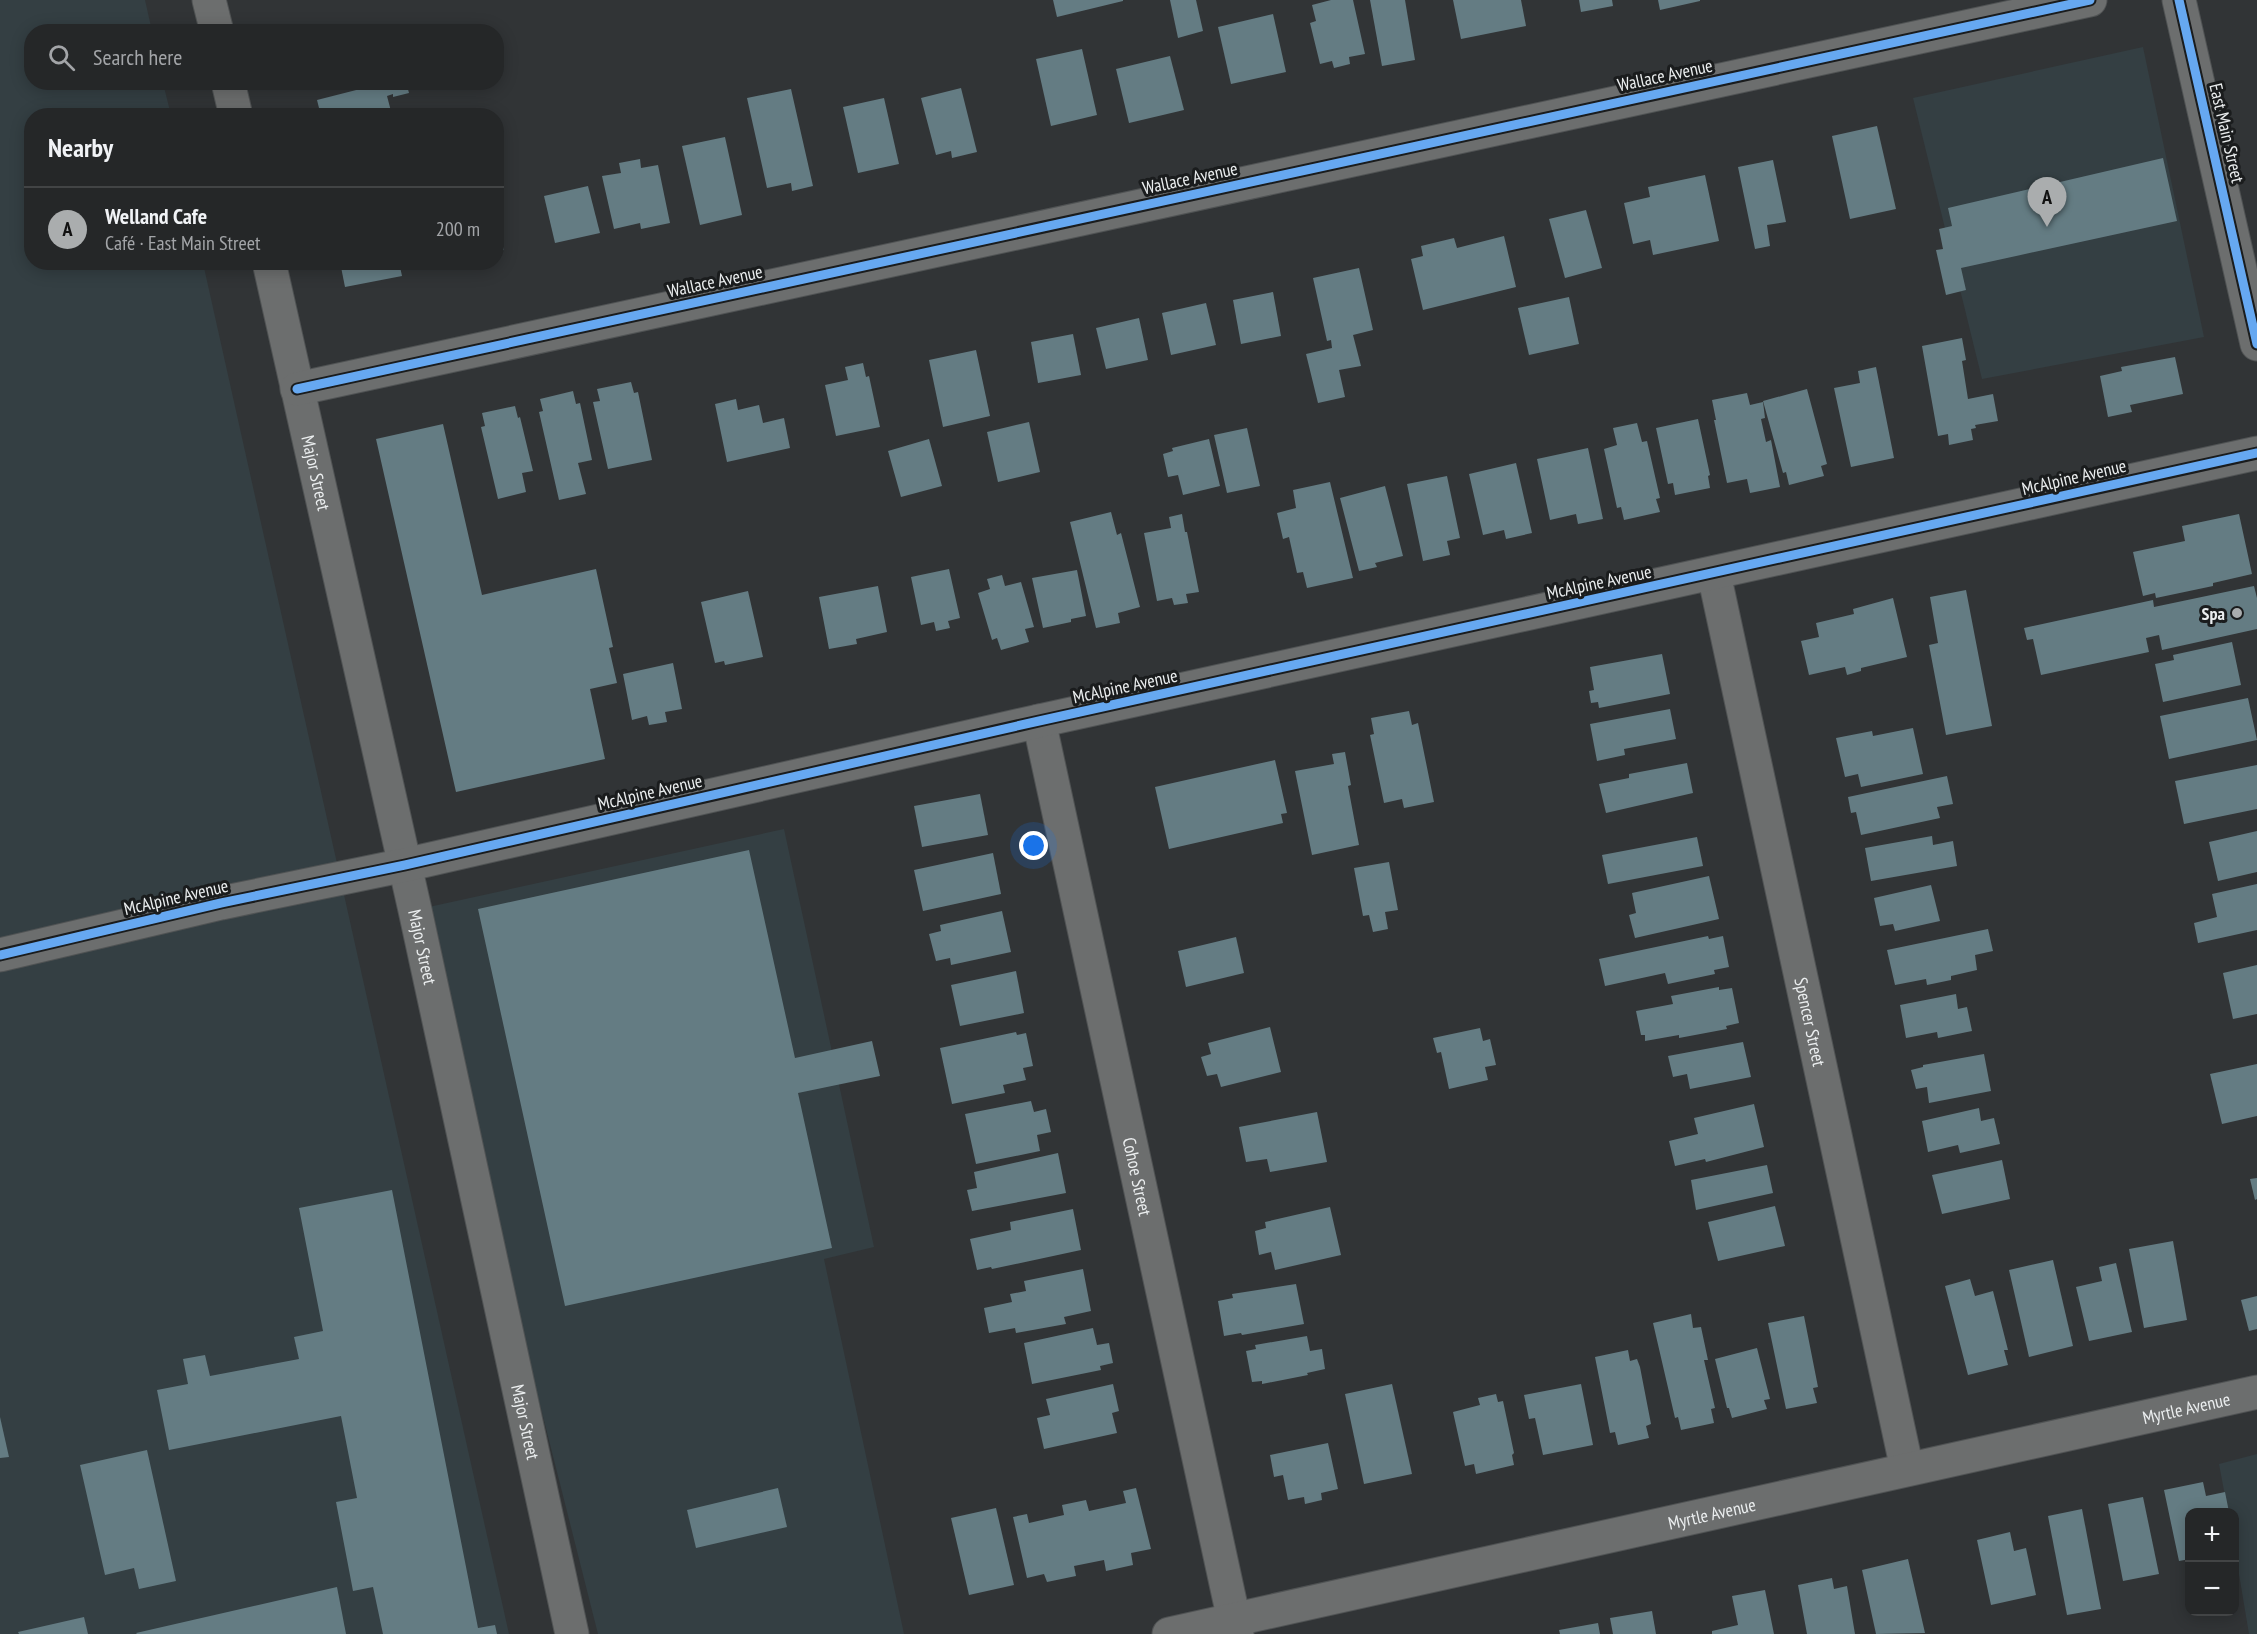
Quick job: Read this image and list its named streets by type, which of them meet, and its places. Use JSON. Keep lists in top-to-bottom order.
{
  "streets": {
    "street": [
      "Wallace Avenue",
      "East Main Street",
      "Major Street",
      "McAlpine Avenue",
      "Spencer Street",
      "Cohoe Street",
      "Myrtle Avenue"
    ]
  },
  "crossings": [
    ["Wallace Avenue", "Major Street"],
    ["Major Street", "McAlpine Avenue"],
    ["McAlpine Avenue", "Spencer Street"],
    ["McAlpine Avenue", "Cohoe Street"],
    ["Spencer Street", "Myrtle Avenue"],
    ["Cohoe Street", "Myrtle Avenue"]
  ],
  "places": ["Spa"],
  "page": {
    "search": "Search here",
    "heading": "Nearby",
    "pins": "A",
    "list": [
      {
        "mark": "A",
        "name": "Welland Cafe",
        "note": "Café · East Main Street",
        "value": "200 m"
      }
    ],
    "map_buttons": ["+", "−"]
  }
}
